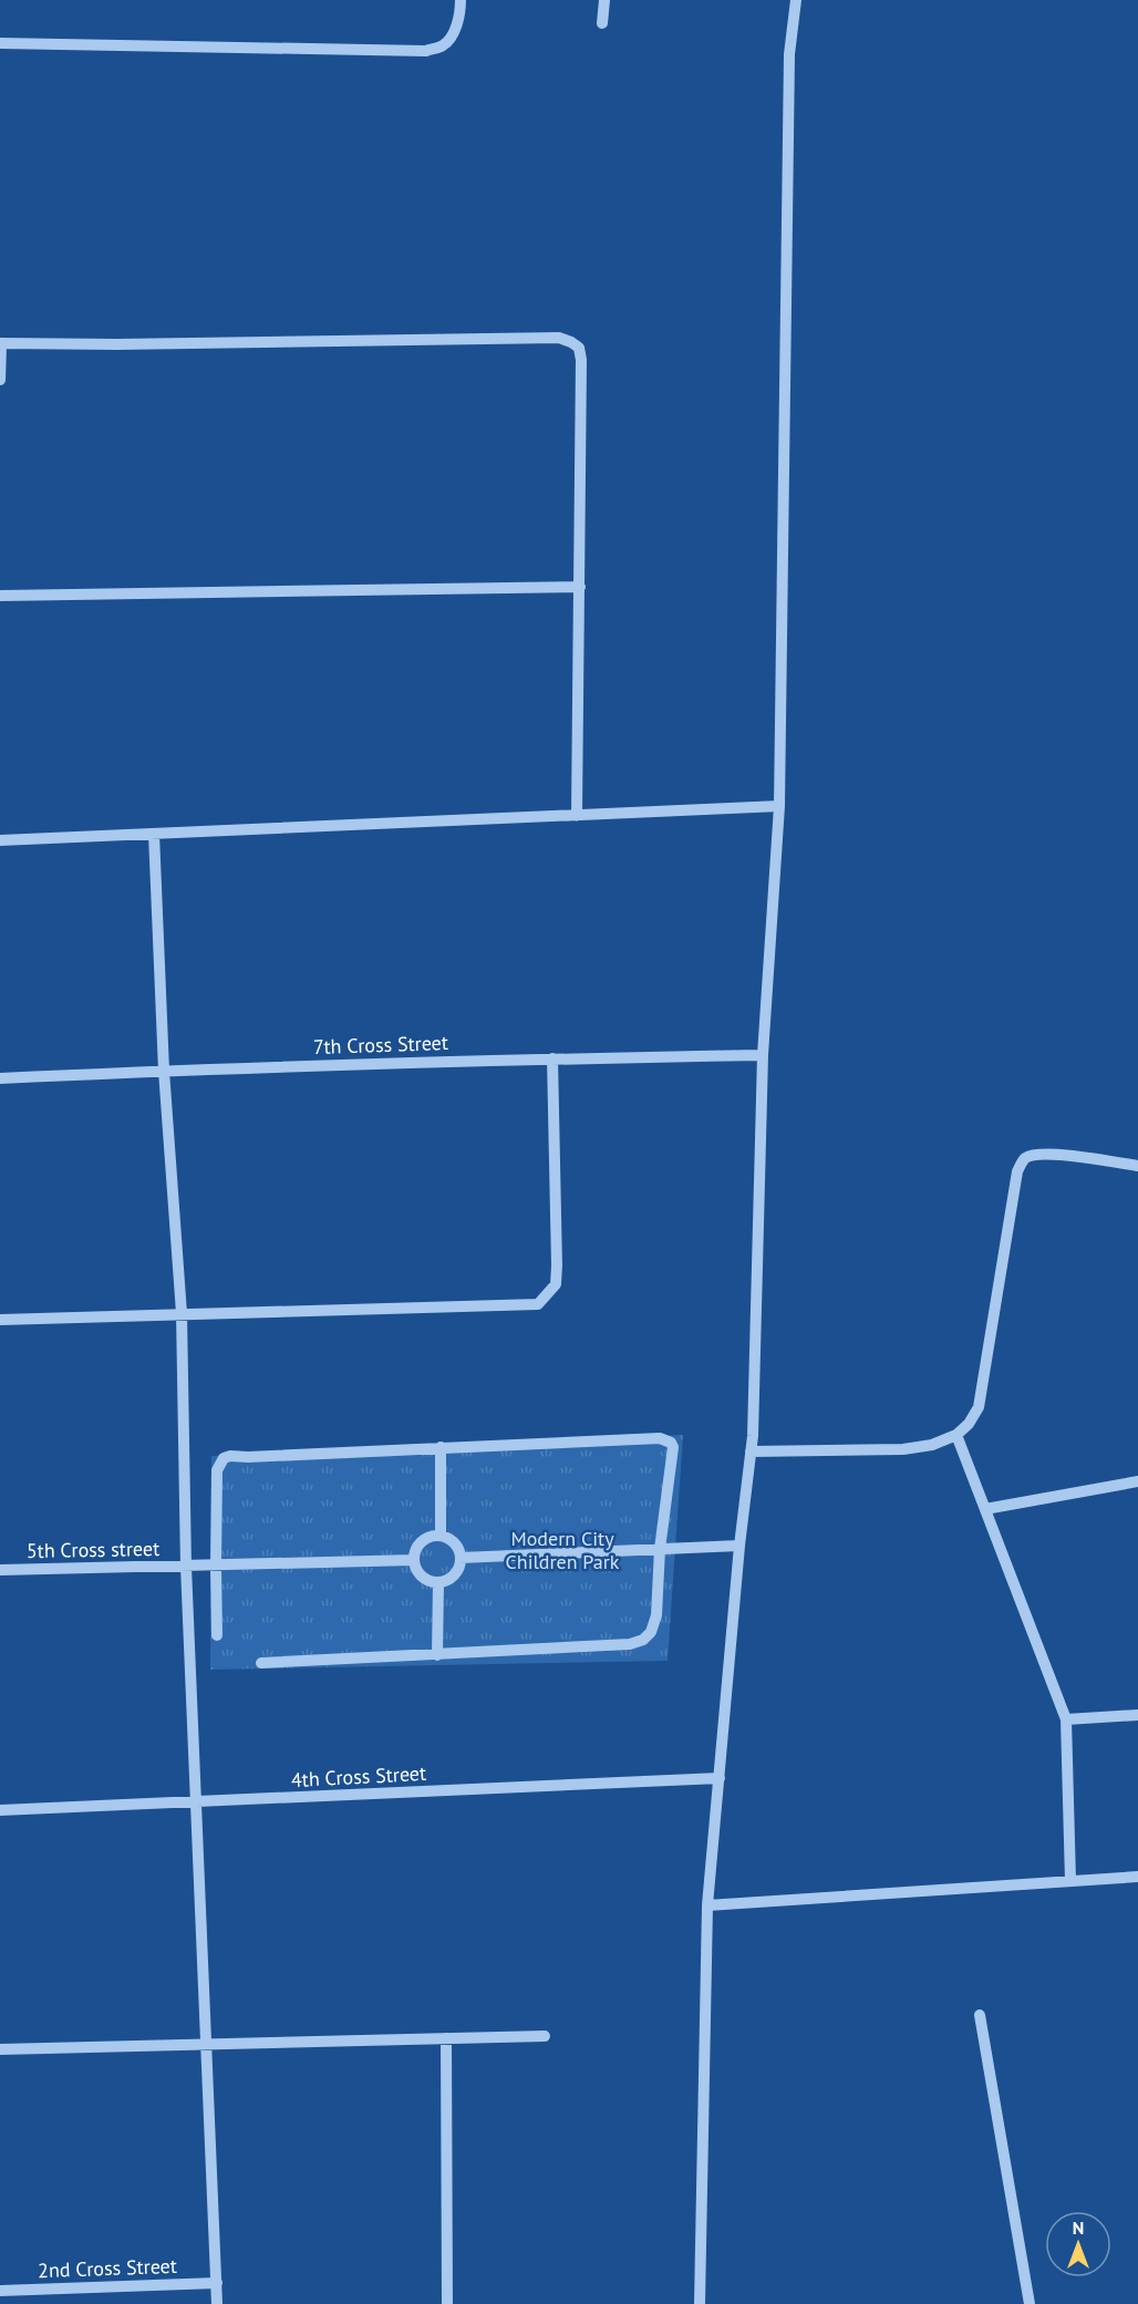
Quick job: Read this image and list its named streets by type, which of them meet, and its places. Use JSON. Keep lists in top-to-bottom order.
{
  "streets": {
    "street": [
      "7th Cross Street",
      "5th Cross street",
      "4th Cross Street",
      "2nd Cross Street"
    ]
  },
  "parks": ["Modern City Children Park"],
  "north": "top"
}
